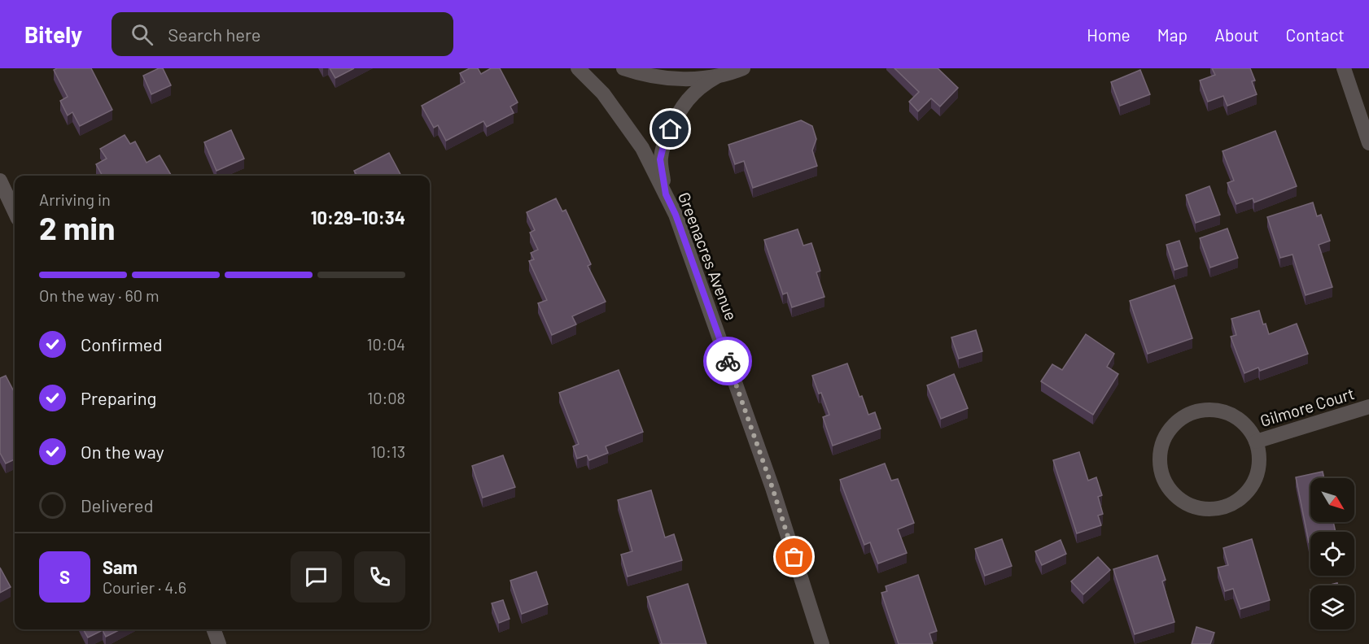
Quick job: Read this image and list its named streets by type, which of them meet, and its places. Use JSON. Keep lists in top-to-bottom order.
{
  "streets": {
    "street": ["Greenacres Avenue", "Gilmore Court"]
  },
  "north": "bottom right",
  "page": {
    "header": "Bitely",
    "search": "Search here",
    "nav": [
      "Home",
      "Map",
      "About",
      "Contact"
    ],
    "heading": ["2 min", "Arriving in", "10:29–10:34"],
    "panel": ["Sam", "Courier · 4.6"],
    "bar": "On the way · 60 m",
    "list": [
      ["Confirmed", "10:04"],
      ["Preparing", "10:08"],
      ["On the way", "10:13"],
      "Delivered"
    ],
    "round": "S"
  }
}
